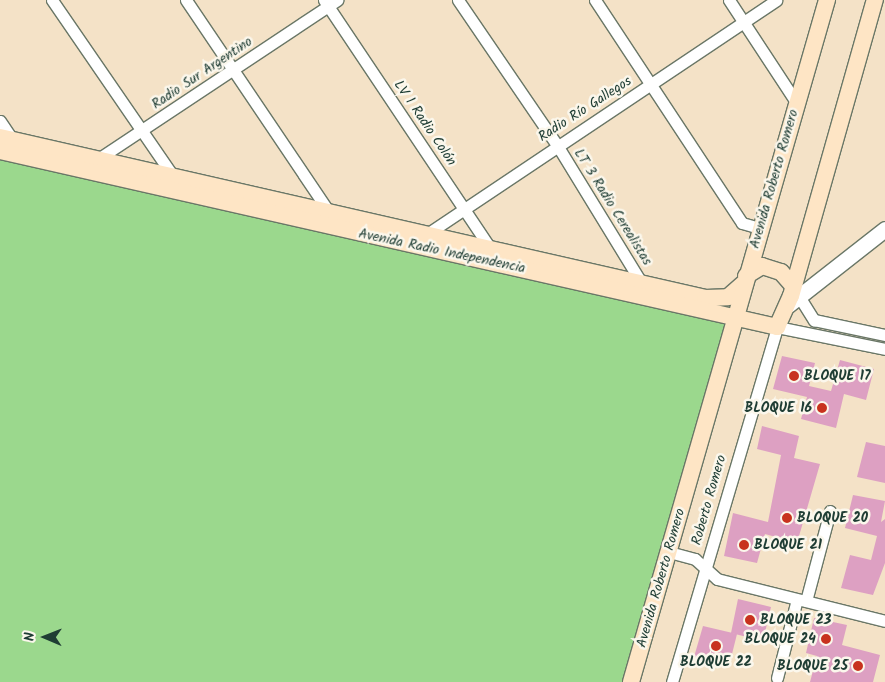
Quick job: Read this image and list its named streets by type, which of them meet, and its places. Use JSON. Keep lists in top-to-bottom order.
{
  "streets": {
    "main road": ["Avenida Roberto Romero", "Avenida Radio Independencia"],
    "street": [
      "Radio Sur Argentino",
      "Radio Río Gallegos",
      "LV 1 Radio Colón",
      "LT 3 Radio Cerealistas",
      "Roberto Romero"
    ]
  },
  "crossings": [
    ["Radio Sur Argentino", "LV 1 Radio Colón"],
    ["Radio Sur Argentino", "Avenida Radio Independencia"],
    ["Radio Río Gallegos", "LV 1 Radio Colón"],
    ["Radio Río Gallegos", "LT 3 Radio Cerealistas"],
    ["Radio Río Gallegos", "Avenida Radio Independencia"],
    ["LV 1 Radio Colón", "Avenida Radio Independencia"],
    ["Avenida Roberto Romero", "Avenida Radio Independencia"],
    ["LT 3 Radio Cerealistas", "Avenida Radio Independencia"],
    ["Avenida Radio Independencia", "Roberto Romero"]
  ],
  "places": [
    "BLOQUE 17",
    "BLOQUE 16",
    "BLOQUE 20",
    "BLOQUE 21",
    "BLOQUE 23",
    "BLOQUE 24",
    "BLOQUE 22",
    "BLOQUE 25"
  ],
  "north": "left"
}
